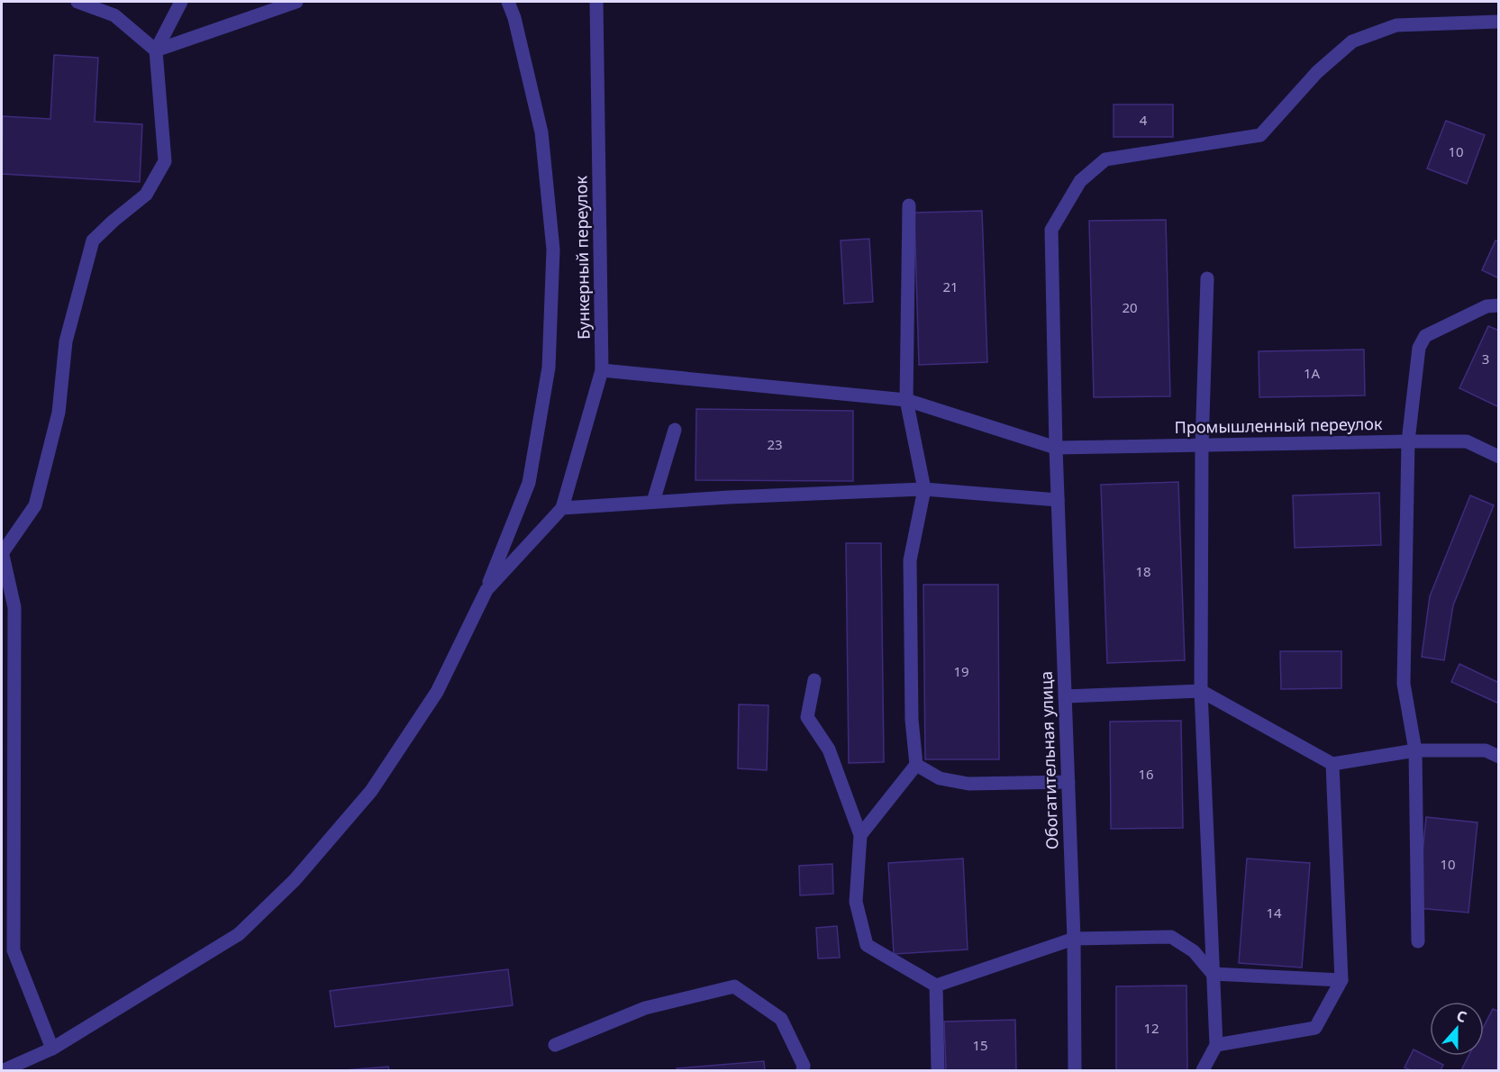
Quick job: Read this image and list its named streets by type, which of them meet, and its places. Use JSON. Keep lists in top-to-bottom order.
{
  "streets": {
    "street": ["Бункерный переулок", "Промышленный переулок", "Обогатительная улица"]
  },
  "crossings": [
    ["Бункерный переулок", "Промышленный переулок"],
    ["Промышленный переулок", "Обогатительная улица"]
  ],
  "house_numbers": [
    "4",
    "10",
    "21",
    "20",
    "3",
    "1А",
    "23",
    "18",
    "19",
    "16",
    "10",
    "14",
    "12",
    "15"
  ],
  "north": "top"
}
